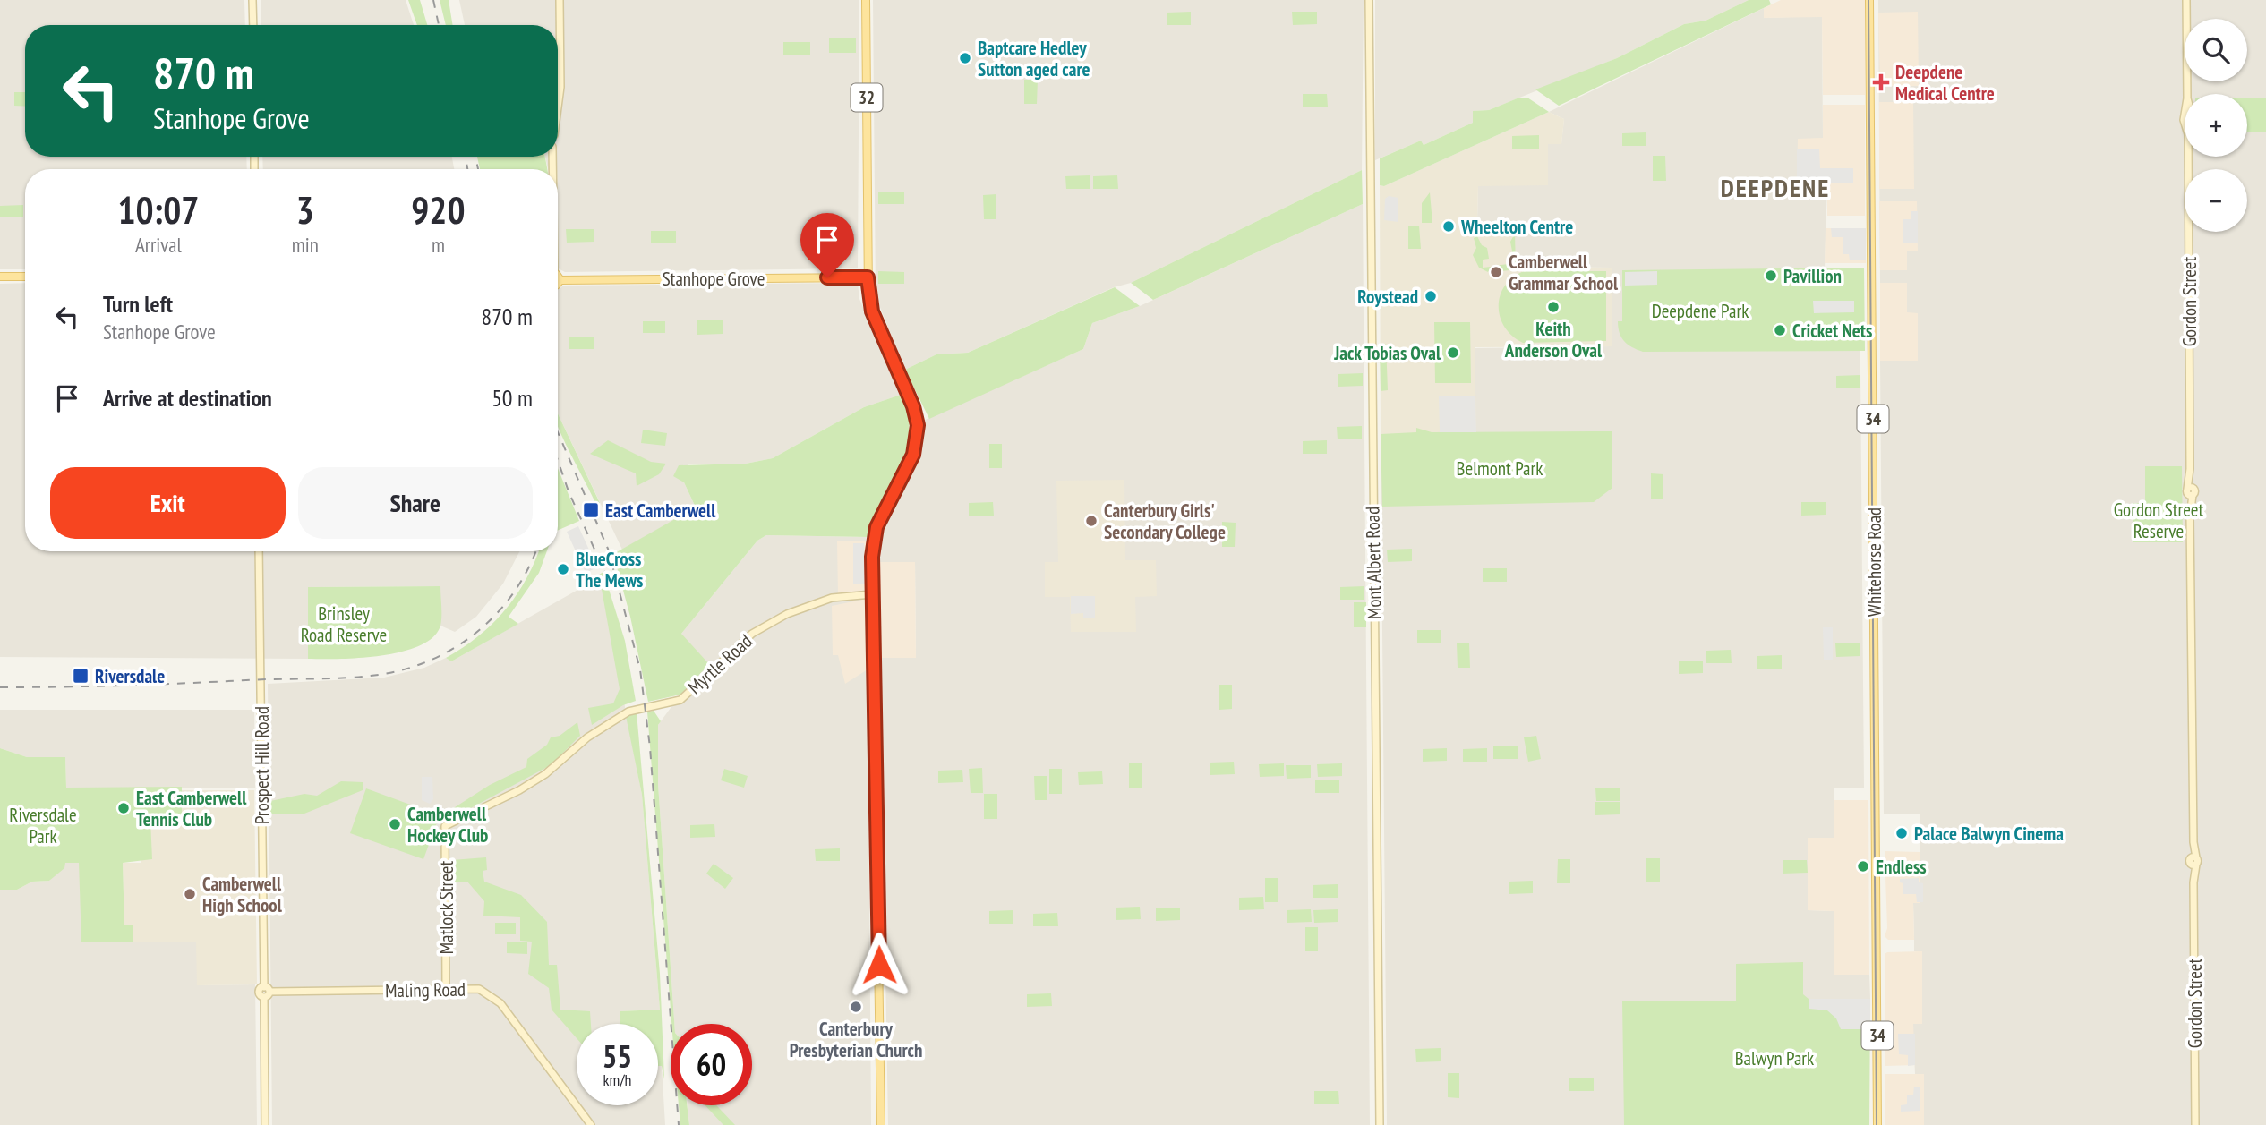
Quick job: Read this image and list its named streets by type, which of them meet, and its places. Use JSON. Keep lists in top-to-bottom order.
{
  "streets": {
    "main road": [
      "32",
      "Stanhope Grove",
      "34",
      "Whitehorse Road"
    ],
    "street": [
      "Gordon Street",
      "Mont Albert Road",
      "Myrtle Road",
      "Prospect Hill Road",
      "Matlock Street",
      "Maling Road"
    ]
  },
  "crossings": [
    ["32", "Stanhope Grove"],
    ["32", "Myrtle Road"],
    ["Myrtle Road", "Matlock Street"],
    ["Prospect Hill Road", "Maling Road"],
    ["Matlock Street", "Maling Road"]
  ],
  "districts": ["DEEPDENE"],
  "parks": [
    "Deepdene Park",
    "Belmont Park",
    "Gordon Street Reserve",
    "Brinsley Road Reserve",
    "Riversdale Park",
    "Balwyn Park"
  ],
  "places": {
    "other": [
      "Baptcare Hedley Sutton aged care",
      "Wheelton Centre",
      "Camberwell Grammar School",
      "Pavillion",
      "Roystead",
      "Keith Anderson Oval",
      "Cricket Nets",
      "Jack Tobias Oval",
      "Canterbury Girls' Secondary College",
      "BlueCross The Mews",
      "East Camberwell Tennis Club",
      "Camberwell Hockey Club",
      "Palace Balwyn Cinema",
      "Endless",
      "Camberwell High School",
      "Canterbury Presbyterian Church"
    ],
    "health": ["Deepdene Medical Centre"],
    "transit": ["East Camberwell", "Riversdale"]
  },
  "page": {
    "map_buttons": ["+", "−"],
    "turn": ["870 m", "Stanhope Grove"],
    "eta": [
      "10:07",
      "Arrival",
      "3",
      "min",
      "920",
      "m"
    ],
    "list": [
      {
        "name": "Turn left",
        "note": "Stanhope Grove",
        "value": "870 m"
      },
      {
        "name": "Arrive at destination",
        "value": "50 m"
      }
    ],
    "buttons": ["Exit", "Share"],
    "speed": "55 km/h",
    "limit": "60"
  }
}
